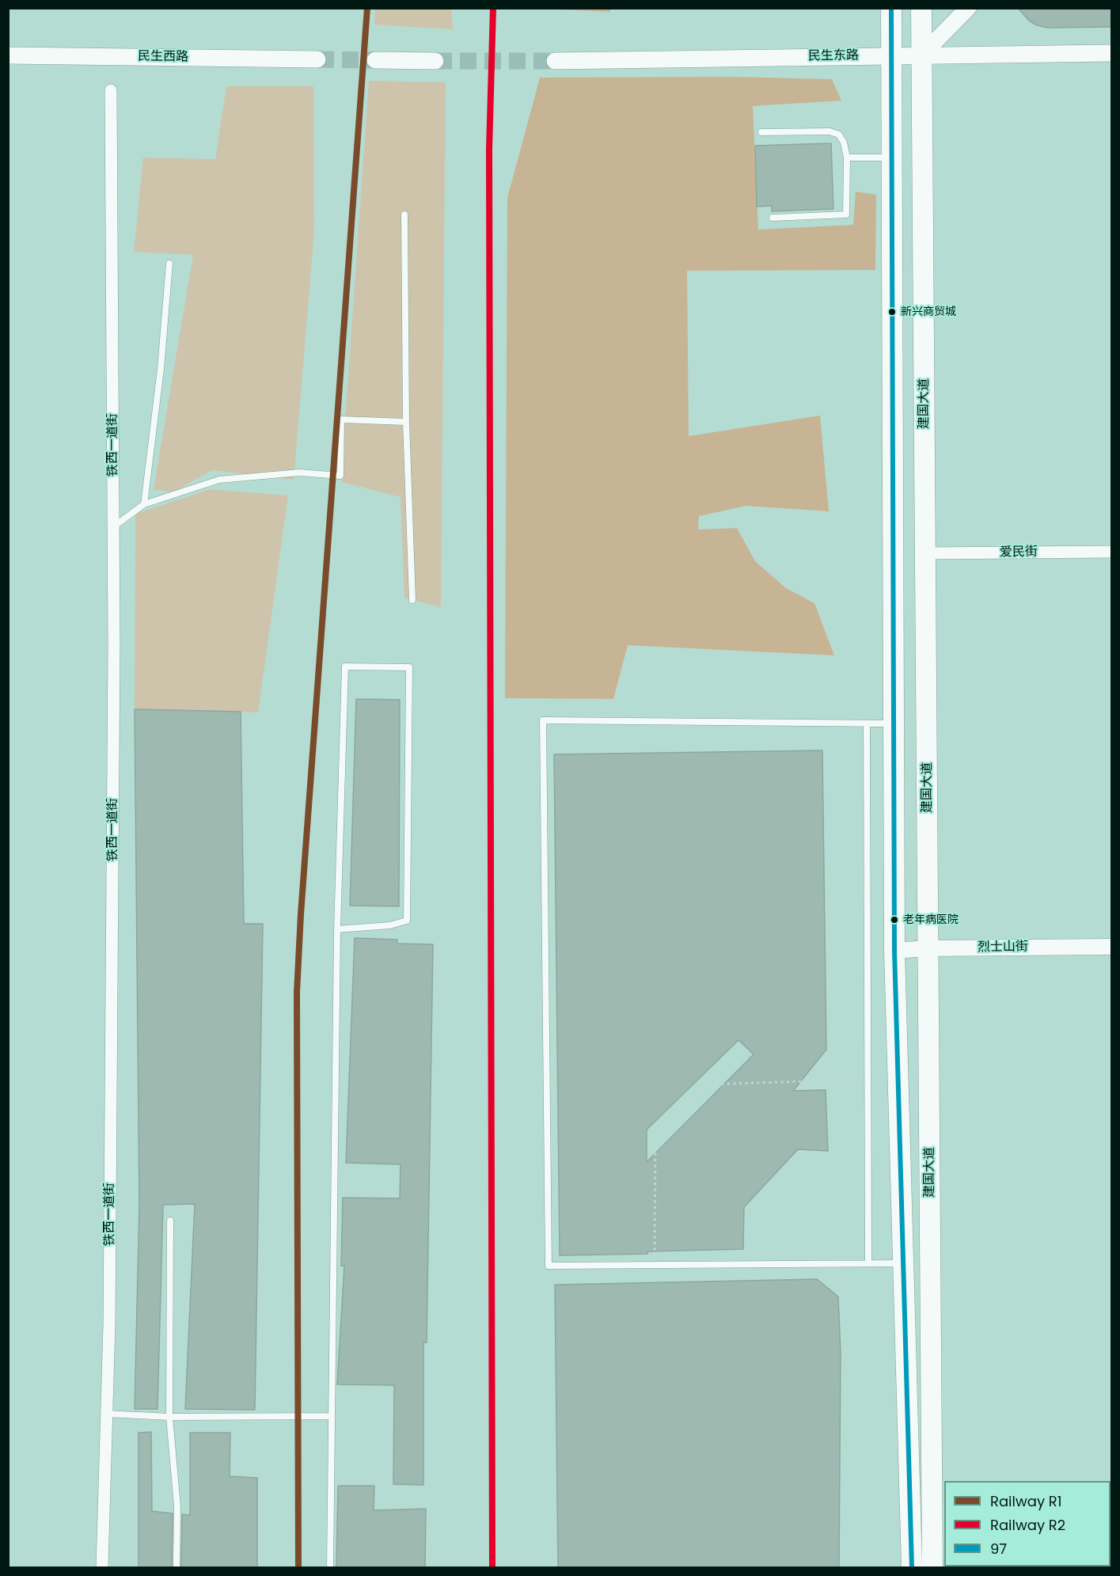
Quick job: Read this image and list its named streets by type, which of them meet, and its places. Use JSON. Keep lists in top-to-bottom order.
{
  "streets": {
    "highway": ["建国大道"],
    "main road": ["民生东路", "民生西路"],
    "street": ["铁西一道街", "爱民街", "烈士山街"]
  },
  "crossings": [
    ["民生东路", "建国大道"],
    ["建国大道", "爱民街"],
    ["建国大道", "烈士山街"]
  ],
  "places": ["新兴商贸城", "老年病医院"],
  "lines": ["rail line R1", "rail line R2", "transit line 97"],
  "legend": ["Railway R1", "Railway R2", "97"]
}
